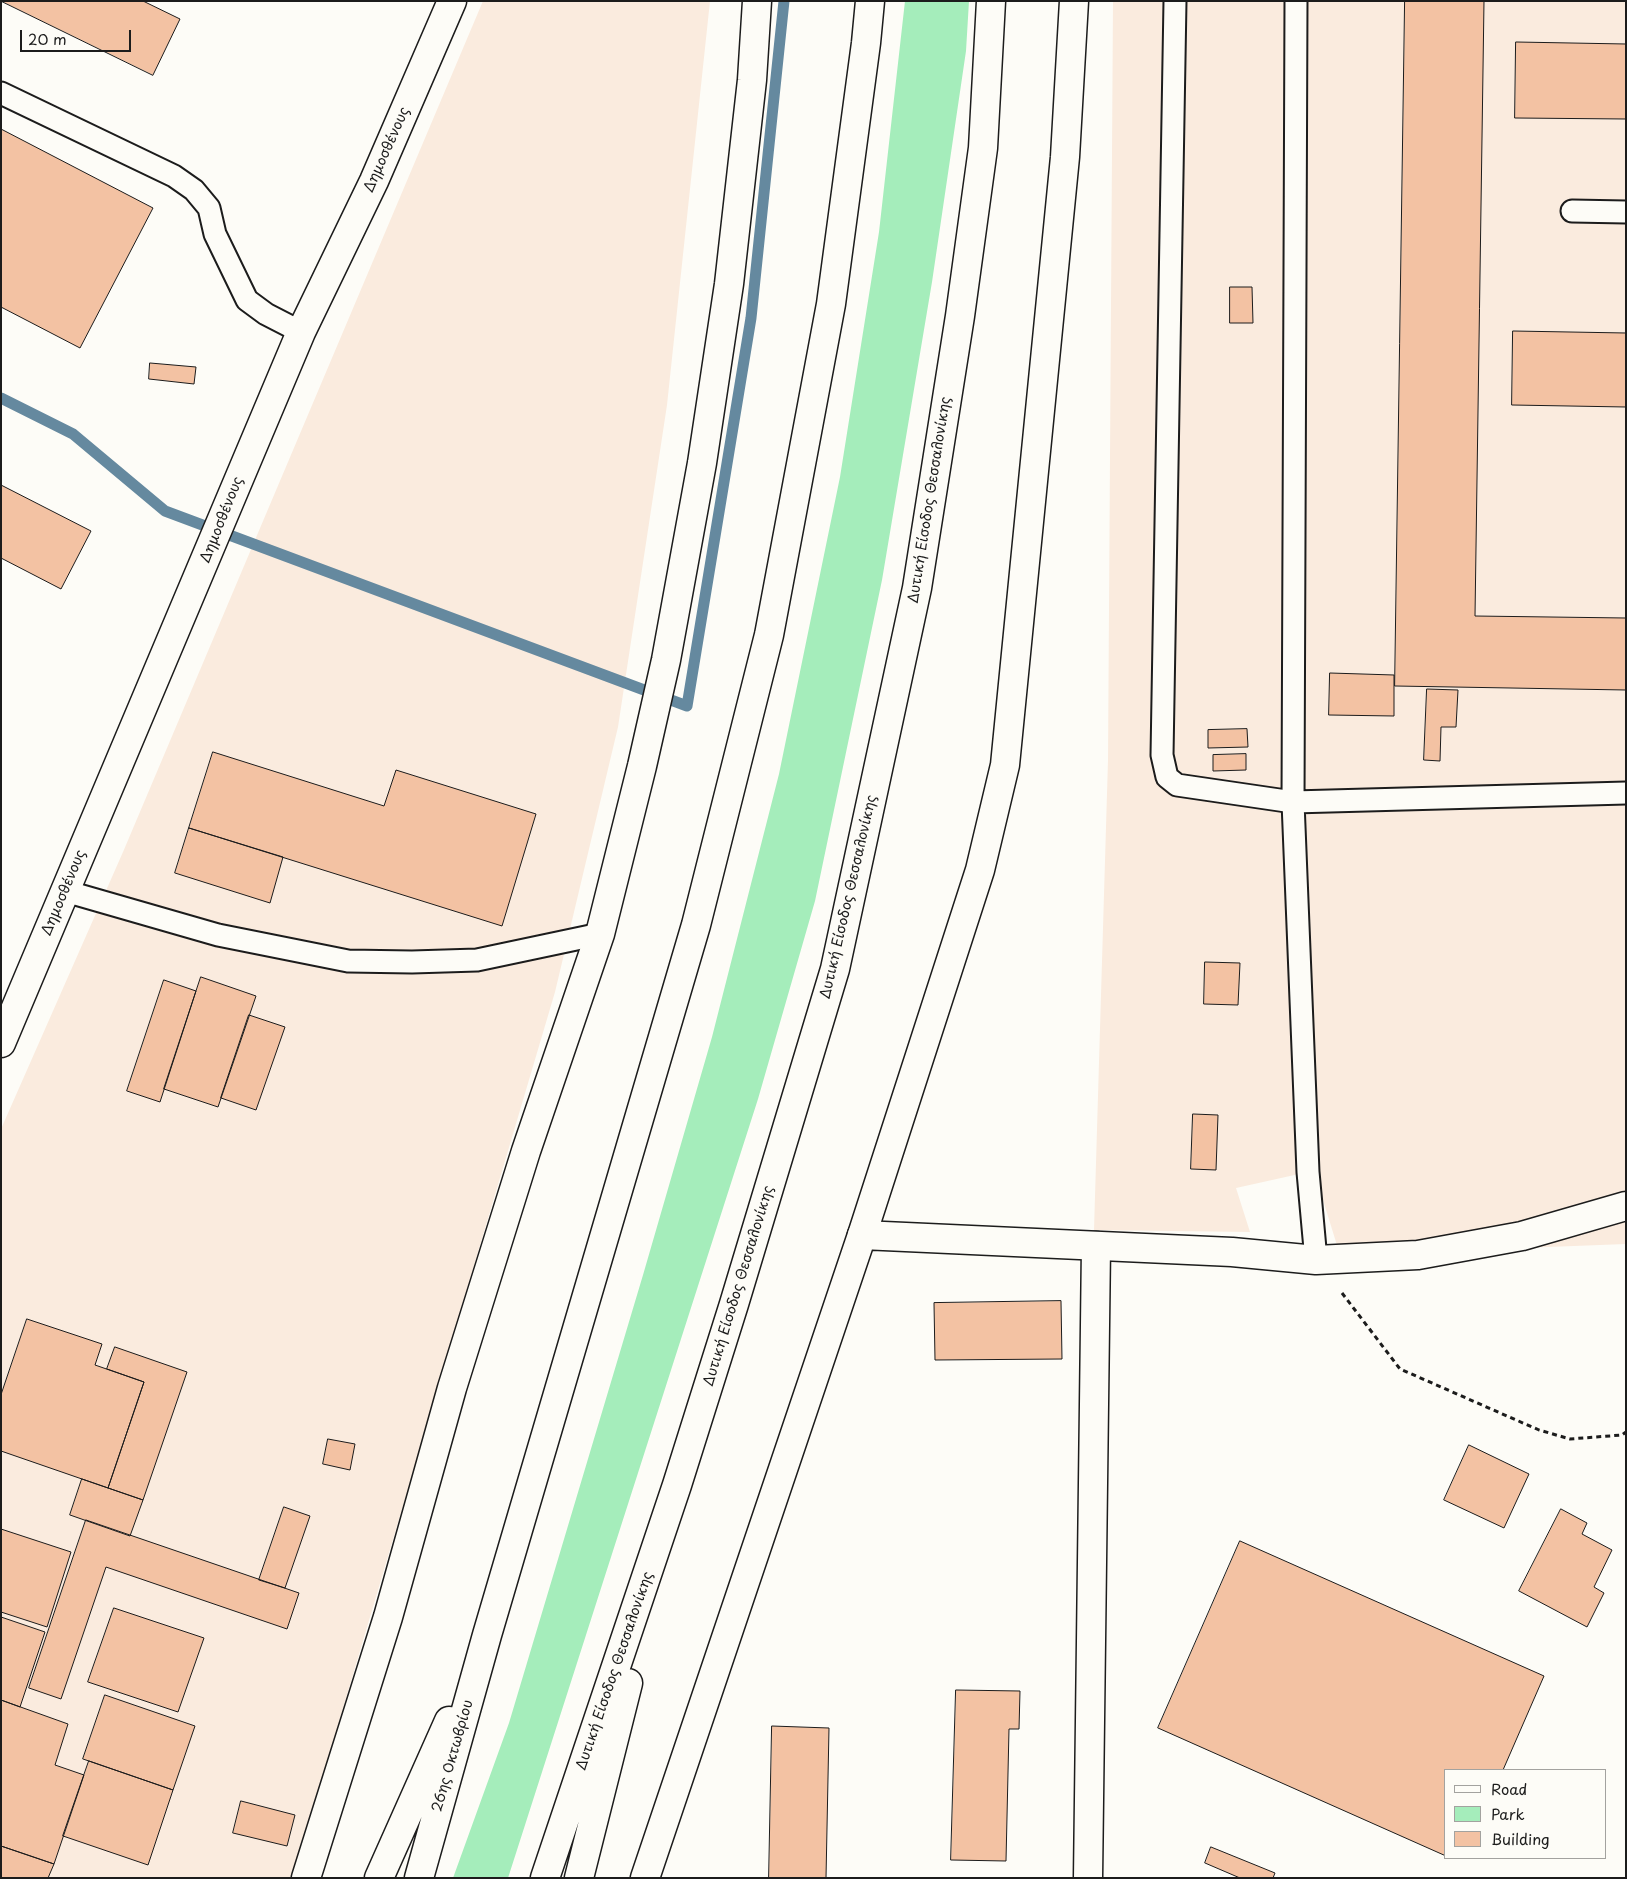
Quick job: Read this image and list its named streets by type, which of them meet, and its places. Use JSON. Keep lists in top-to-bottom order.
{
  "streets": {
    "main road": ["Δημοσθένους", "Δυτική Είσοδος Θεσσαλονίκης", "26ης Οκτωβρίου"]
  },
  "legend": ["Road", "Park", "Building"],
  "scale_bar": "20 m"
}
